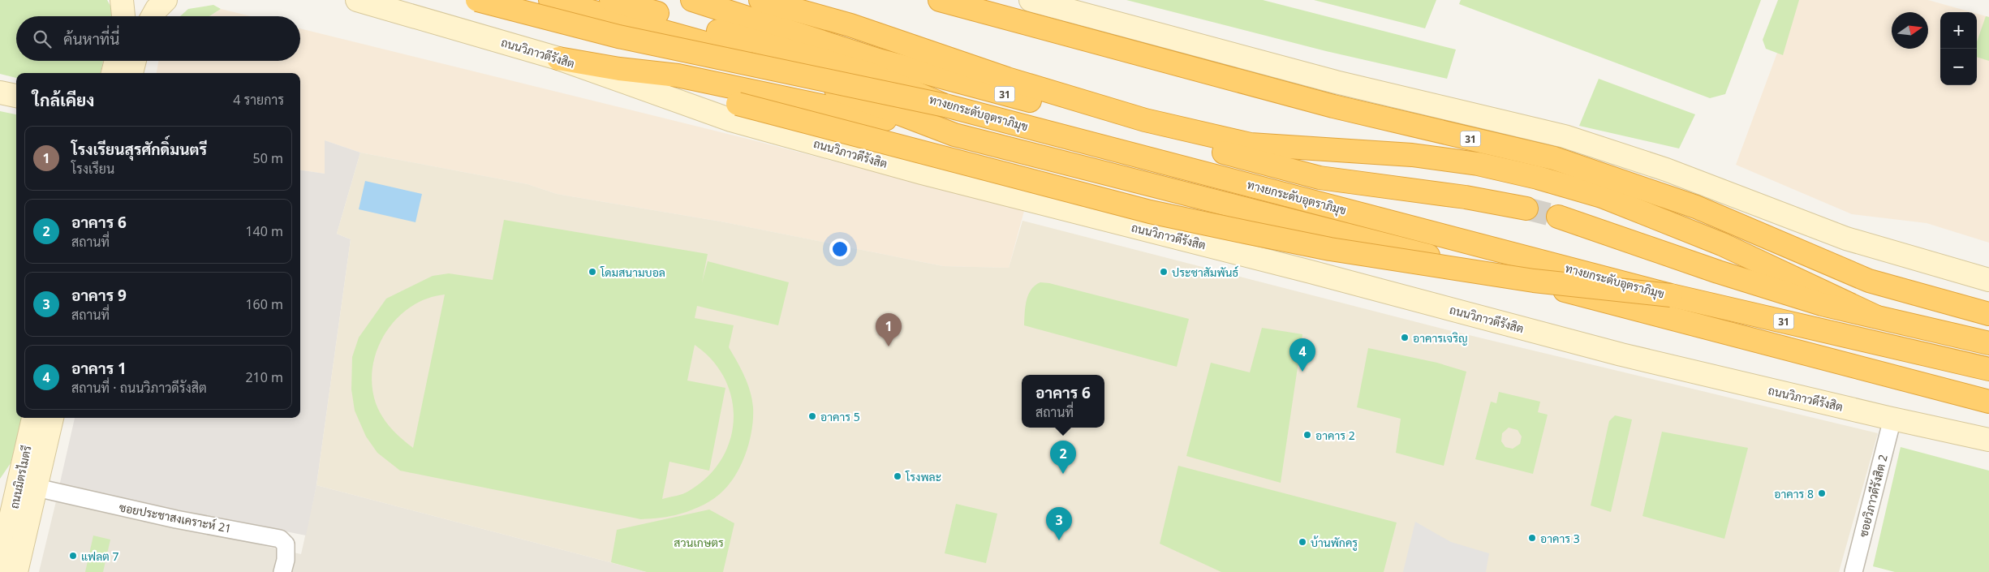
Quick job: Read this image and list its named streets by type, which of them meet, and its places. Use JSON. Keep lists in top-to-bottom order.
{
  "streets": {
    "highway": ["31", "ทางยกระดับอุตราภิมุข"],
    "main road": ["ถนนวิภาวดีรังสิต", "ถนนมิตรไมตรี"],
    "street": ["ซอยวิภาวดีรังสิต 2", "ซอยประชาสงเคราะห์ 21"]
  },
  "crossings": [
    ["ถนนวิภาวดีรังสิต", "ซอยวิภาวดีรังสิต 2"],
    ["ถนนมิตรไมตรี", "ซอยประชาสงเคราะห์ 21"]
  ],
  "parks": ["สวนเกษตร"],
  "places": [
    "โดมสนามบอล",
    "ประชาสัมพันธ์",
    "อาคารเจริญ",
    "อาคาร 5",
    "อาคาร 2",
    "โรงพละ",
    "อาคาร 8",
    "อาคาร 3",
    "บ้านพักครู",
    "แฟลต 7"
  ],
  "north": "right",
  "page": {
    "map_buttons": ["+", "−"],
    "search": "ค้นหาที่นี่",
    "heading": ["ใกล้เคียง", "4 รายการ"],
    "list": [
      {
        "mark": "1",
        "name": "โรงเรียนสุรศักดิ์มนตรี",
        "note": "โรงเรียน",
        "value": "50 m"
      },
      {
        "mark": "2",
        "name": "อาคาร 6",
        "note": "สถานที่",
        "value": "140 m"
      },
      {
        "mark": "3",
        "name": "อาคาร 9",
        "note": "สถานที่",
        "value": "160 m"
      },
      {
        "mark": "4",
        "name": "อาคาร 1",
        "note": "สถานที่ · ถนนวิภาวดีรังสิต",
        "value": "210 m"
      }
    ],
    "pins": [
      "1",
      "4",
      "2",
      "3"
    ],
    "popup": ["อาคาร 6", "สถานที่"]
  }
}
